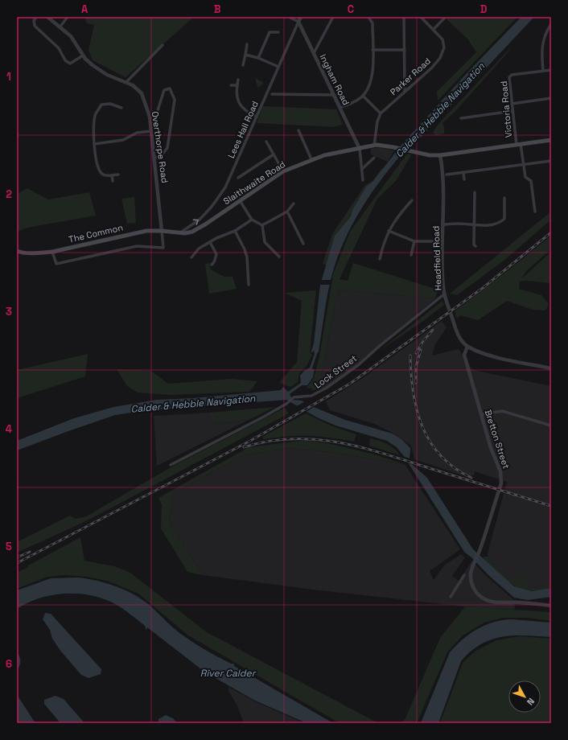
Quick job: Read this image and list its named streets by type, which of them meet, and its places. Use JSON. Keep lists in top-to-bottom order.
{
  "streets": {
    "main road": ["Slaithwaite Road", "The Common"],
    "street": [
      "Parker Road",
      "Ingham Road",
      "Victoria Road",
      "Lees Hall Road",
      "Overthorpe Road",
      "Headfield Road",
      "Lock Street",
      "Bretton Street"
    ]
  },
  "crossings": [
    ["Ingham Road", "Lees Hall Road"],
    ["Ingham Road", "Slaithwaite Road"],
    ["Victoria Road", "Slaithwaite Road"],
    ["Lees Hall Road", "Slaithwaite Road"],
    ["Lees Hall Road", "The Common"],
    ["Overthorpe Road", "The Common"],
    ["Slaithwaite Road", "The Common"],
    ["Slaithwaite Road", "Headfield Road"],
    ["Headfield Road", "Lock Street"],
    ["Headfield Road", "Bretton Street"]
  ],
  "water": ["Calder & Hebble Navigation", "River Calder"],
  "north": "bottom right",
  "grid": {
    "columns": [
      "A",
      "B",
      "C",
      "D"
    ],
    "rows": [
      "1",
      "2",
      "3",
      "4",
      "5",
      "6"
    ]
  }
}
